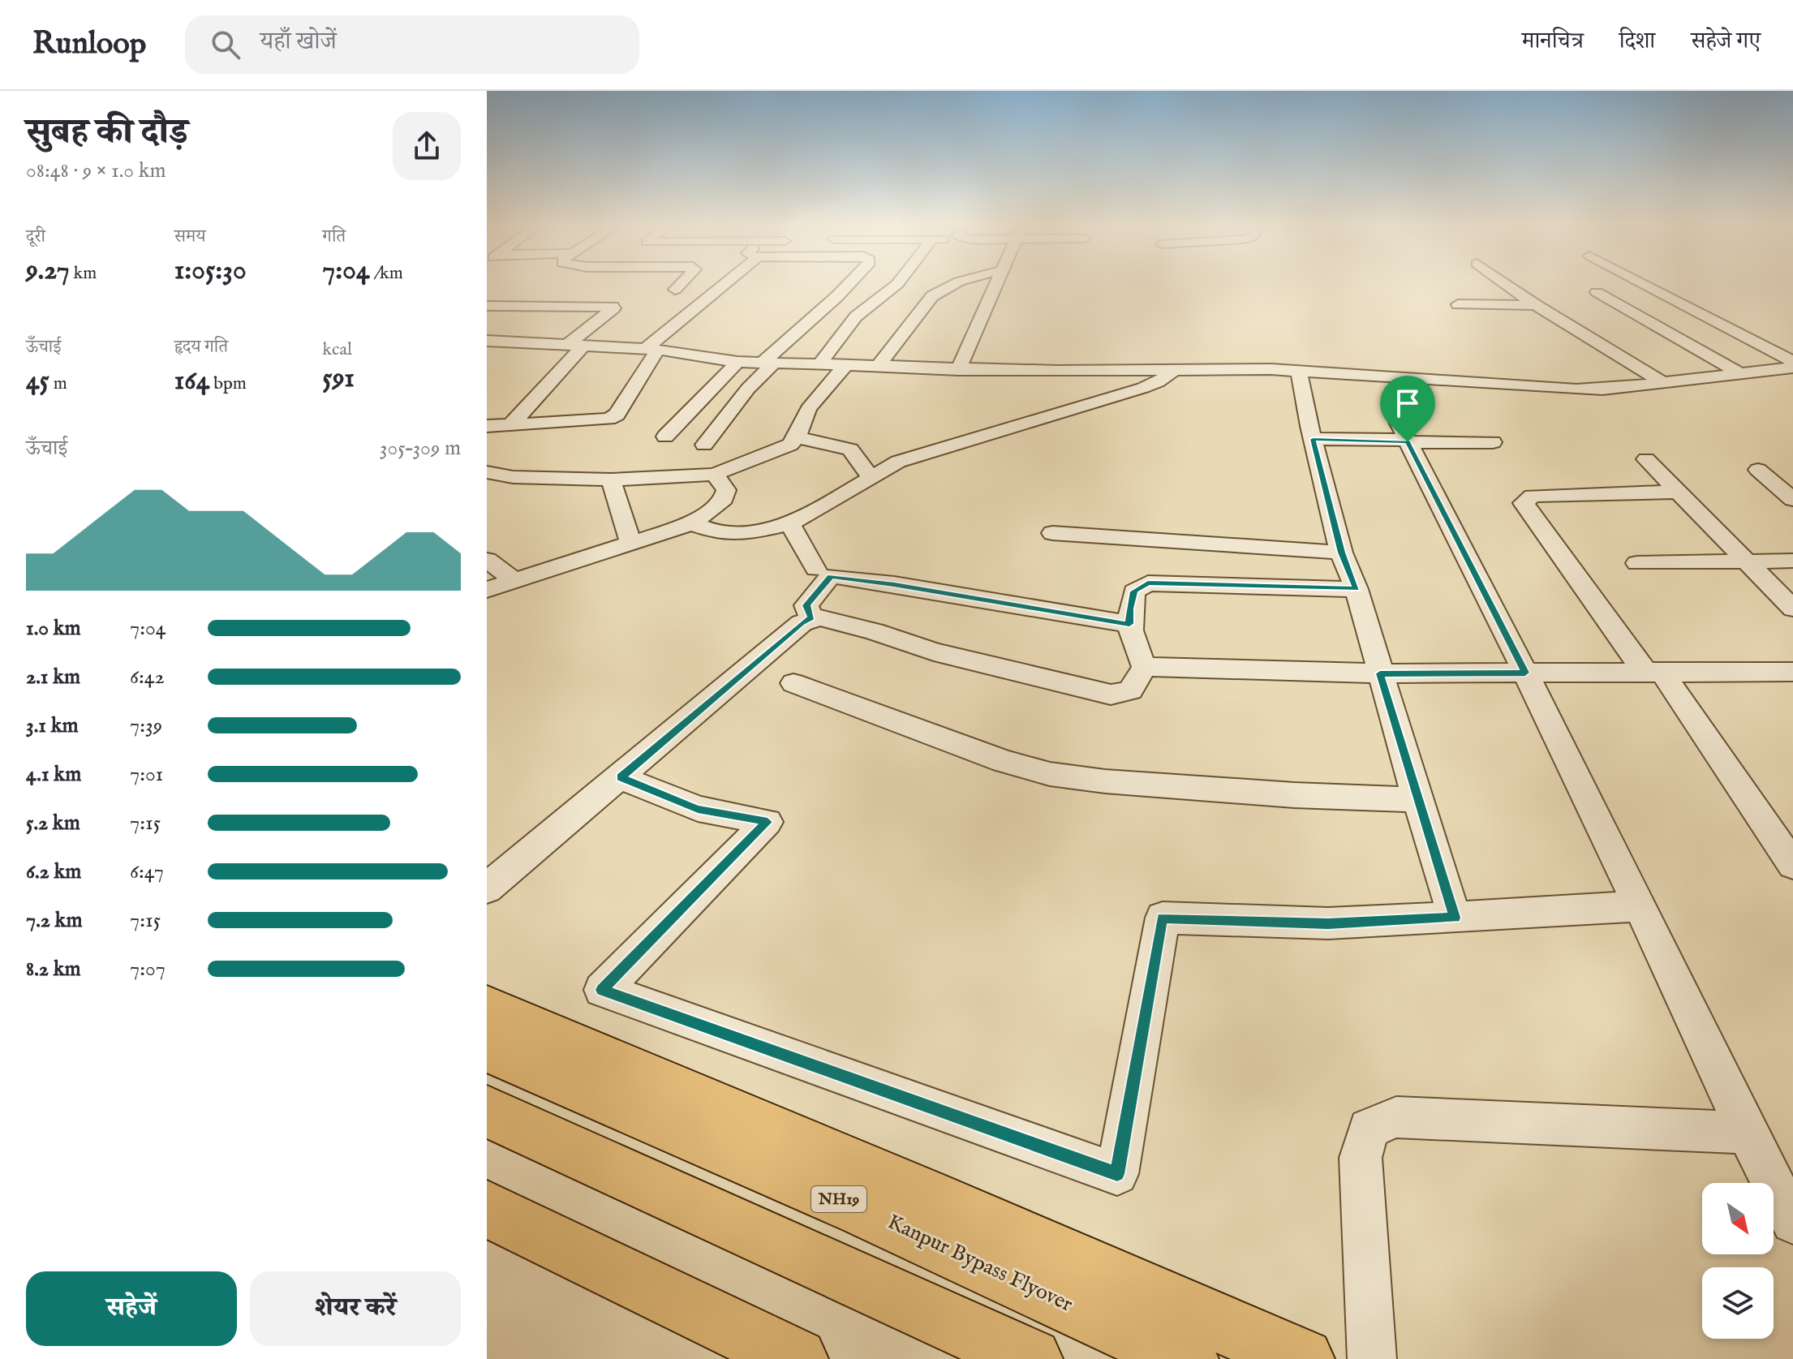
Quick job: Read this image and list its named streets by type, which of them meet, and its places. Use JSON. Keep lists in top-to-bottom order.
{
  "streets": {
    "main road": ["NH19", "Kanpur Bypass Flyover"]
  },
  "north": "bottom right",
  "page": {
    "header": "Runloop",
    "search": "यहाँ खोजें",
    "nav": ["मानचित्र", "दिशा", "सहेजे गए"],
    "heading": ["सुबह की दौड़", "08:48 · 9 × 1.0 km"],
    "stats": [
      ["दूरी", "9.27 km"],
      ["समय", "1:05:30"],
      ["गति", "7:04 /km"],
      ["ऊँचाई", "45 m"],
      ["हृदय गति", "164 bpm"],
      ["kcal", "591"]
    ],
    "chart": ["ऊँचाई", "305–309 m"],
    "list": [
      {
        "name": "1.0 km",
        "note": "7:04"
      },
      {
        "name": "2.1 km",
        "note": "6:42"
      },
      {
        "name": "3.1 km",
        "note": "7:39"
      },
      {
        "name": "4.1 km",
        "note": "7:01"
      },
      {
        "name": "5.2 km",
        "note": "7:15"
      },
      {
        "name": "6.2 km",
        "note": "6:47"
      },
      {
        "name": "7.2 km",
        "note": "7:15"
      },
      {
        "name": "8.2 km",
        "note": "7:07"
      }
    ],
    "buttons": ["सहेजें", "शेयर करें"]
  }
}
